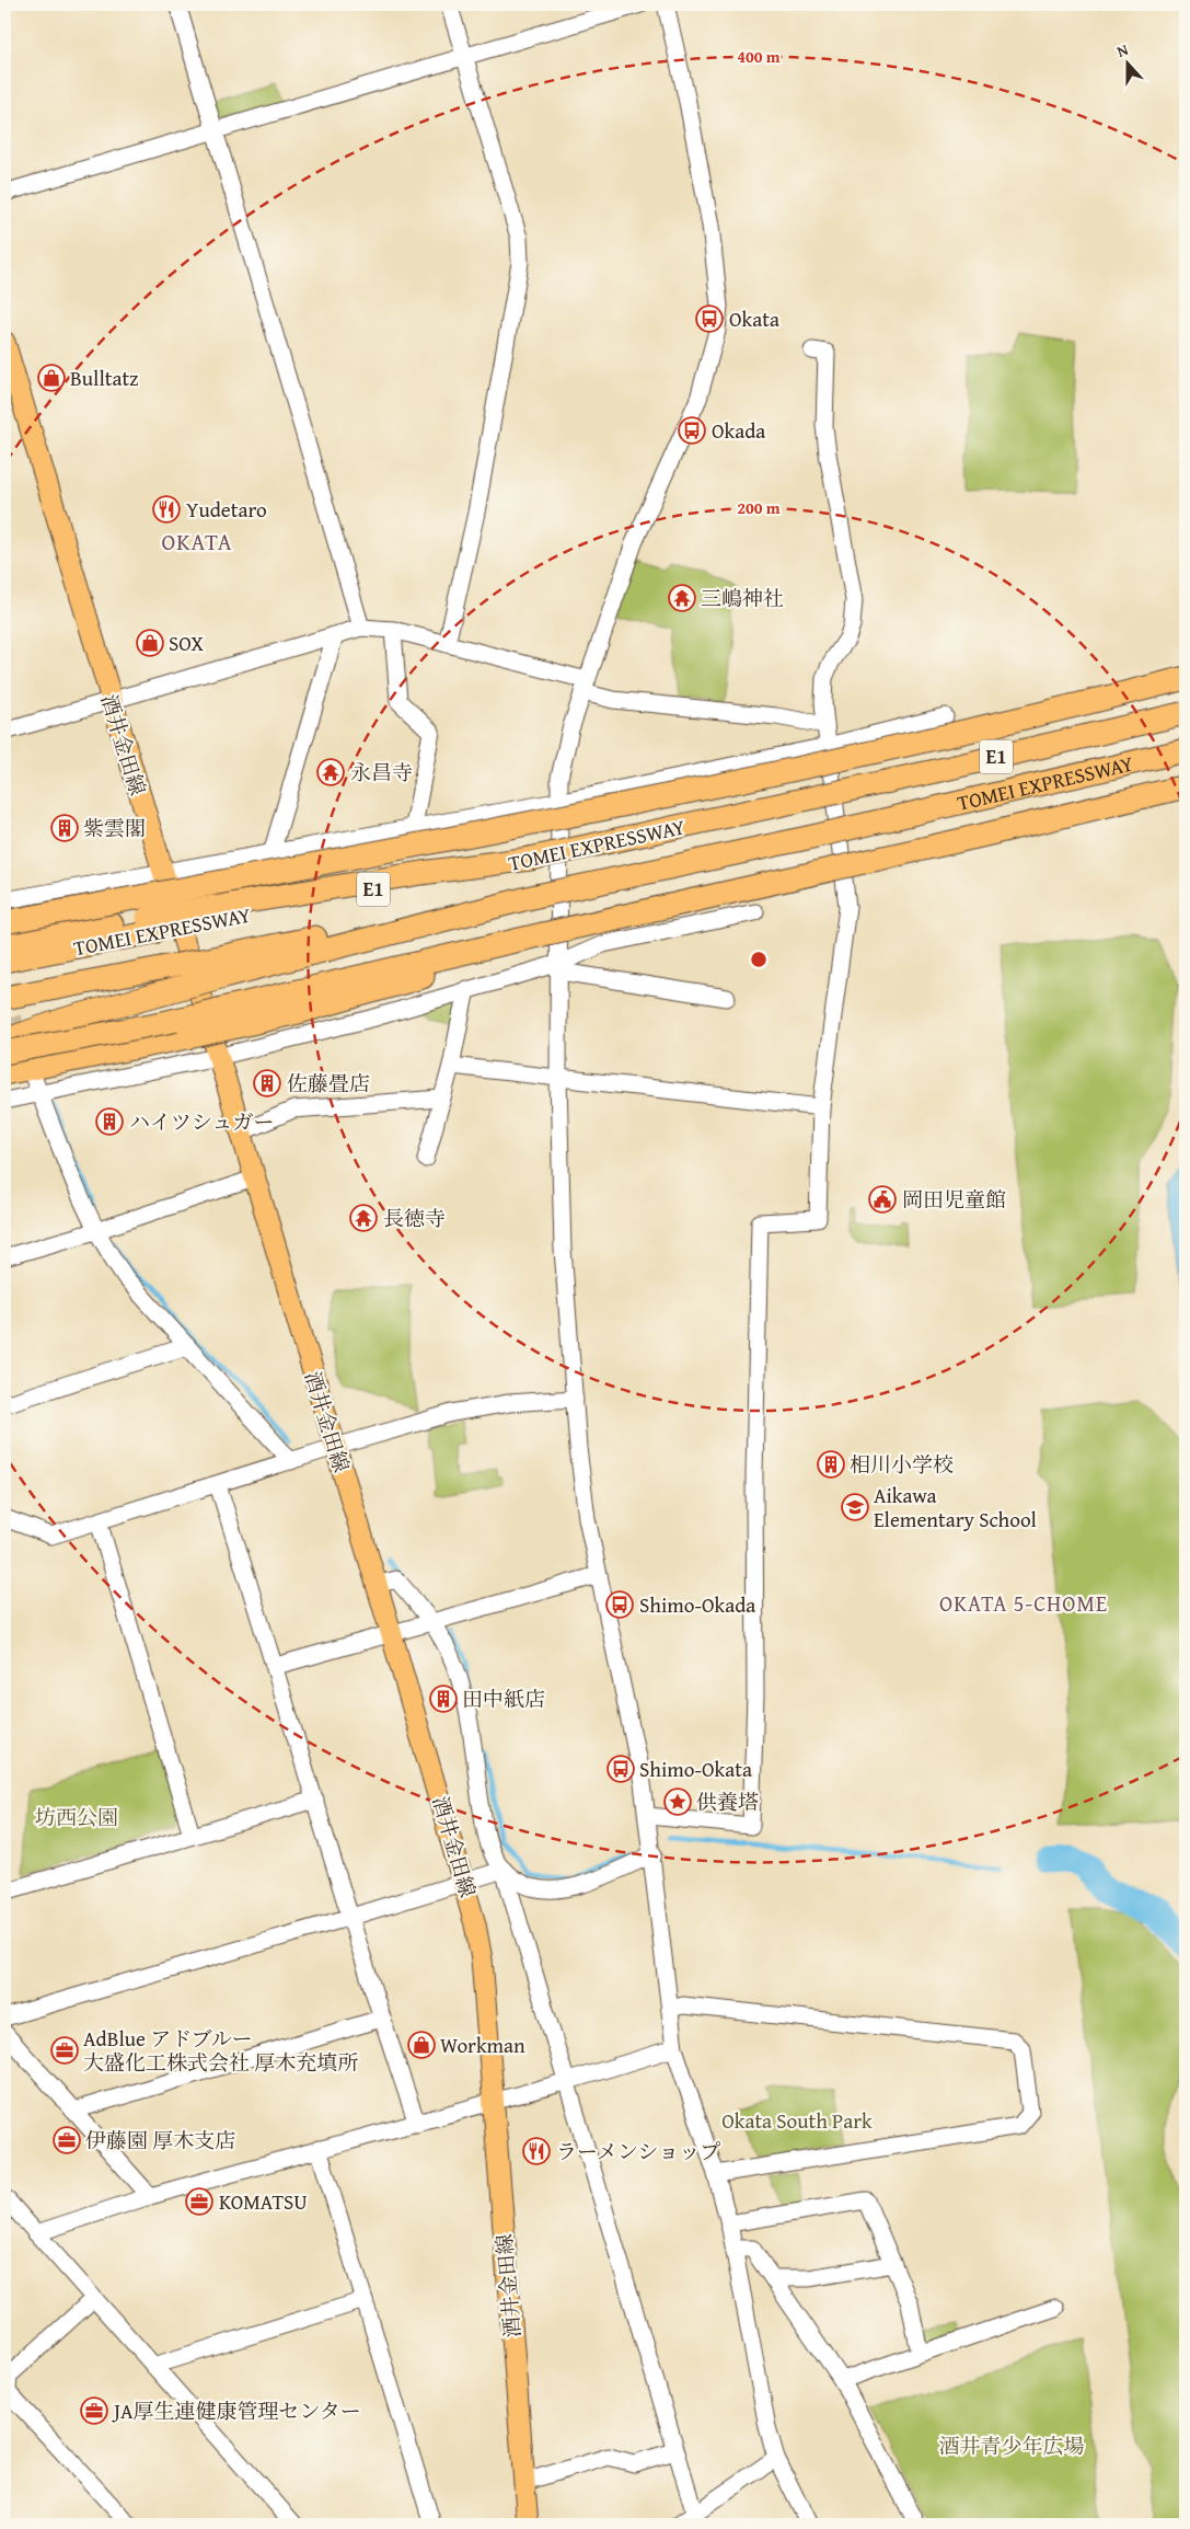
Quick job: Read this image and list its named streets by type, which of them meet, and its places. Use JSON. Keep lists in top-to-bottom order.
{
  "streets": {
    "highway": ["E1", "TOMEI EXPRESSWAY"],
    "main road": ["酒井金田線"]
  },
  "districts": ["OKATA", "OKATA 5-CHOME"],
  "parks": ["坊西公園", "Okata South Park", "酒井青少年広場"],
  "places": {
    "bus stop": [
      "Okata",
      "Okada",
      "Shimo-Okada",
      "Shimo-Okata"
    ],
    "shop": ["Bulltatz", "SOX", "Workman"],
    "restaurant": ["Yudetaro", "ラーメンショップ"],
    "temple": ["三嶋神社", "永昌寺", "長徳寺"],
    "building": [
      "紫雲閣",
      "佐藤畳店",
      "ハイツシュガー",
      "相川小学校",
      "田中紙店"
    ],
    "public building": ["岡田児童館"],
    "school or university": ["Aikawa Elementary School"],
    "place": ["供養塔"],
    "office": [
      "AdBlue アドブルー 大盛化工株式会社 厚木充填所",
      "伊藤園 厚木支店",
      "KOMATSU",
      "JA厚生連健康管理センター"
    ]
  },
  "north": "top",
  "rings": ["400 m", "200 m"]
}
